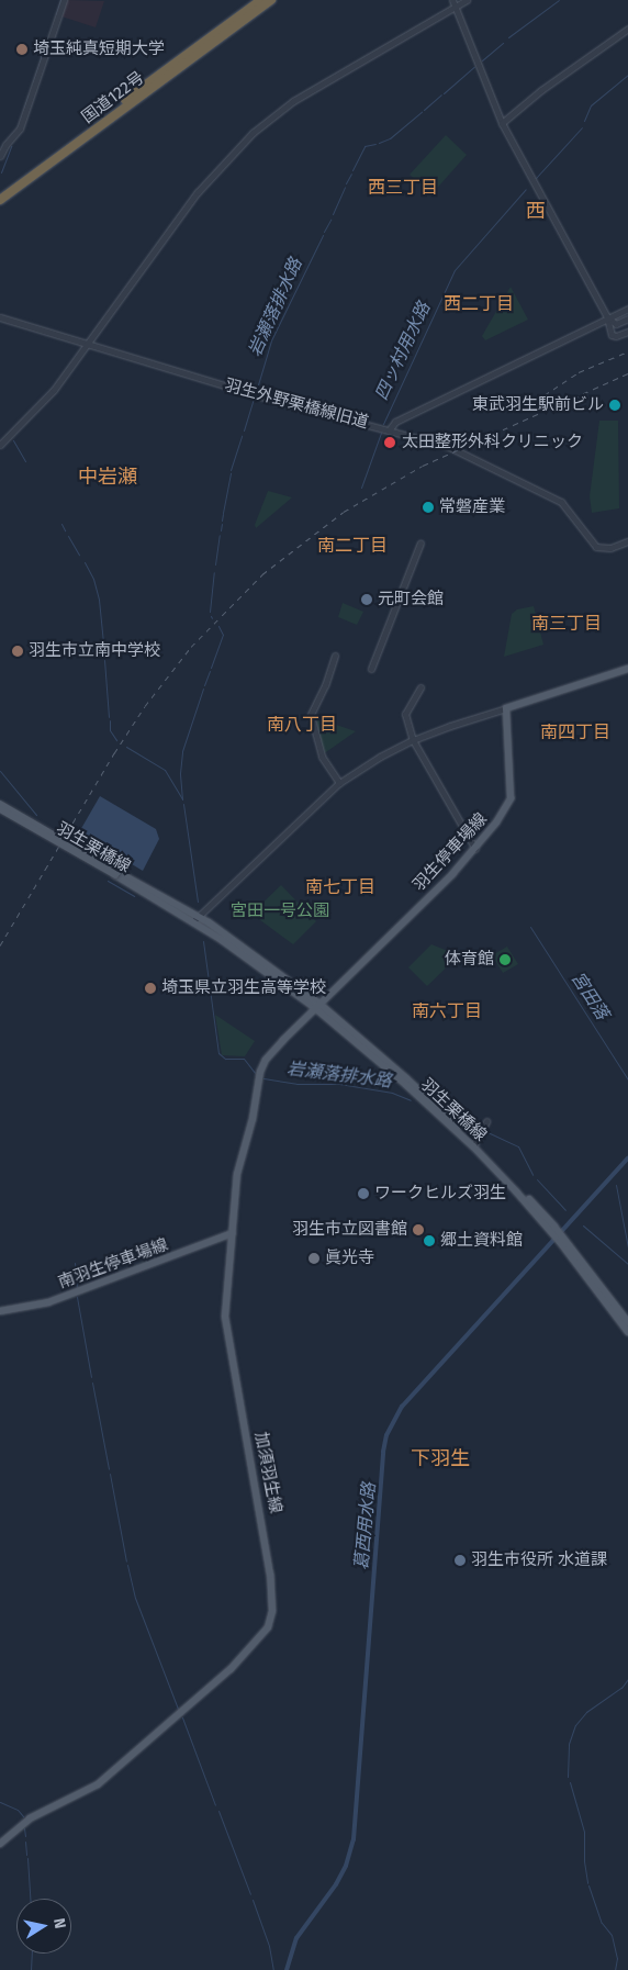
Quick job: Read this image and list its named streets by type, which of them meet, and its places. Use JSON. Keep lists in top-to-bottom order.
{
  "streets": {
    "highway": ["国道122号"],
    "main road": [
      "羽生栗橋線",
      "羽生停車場線",
      "南羽生停車場線",
      "加須羽生線"
    ],
    "street": ["羽生外野栗橋線旧道"]
  },
  "crossings": [
    ["羽生栗橋線", "羽生停車場線"],
    ["羽生栗橋線", "加須羽生線"],
    ["羽生停車場線", "加須羽生線"],
    ["南羽生停車場線", "加須羽生線"]
  ],
  "districts": [
    "西三丁目",
    "西",
    "西二丁目",
    "中岩瀬",
    "南二丁目",
    "南三丁目",
    "南八丁目",
    "南四丁目",
    "南七丁目",
    "南六丁目",
    "下羽生"
  ],
  "water": [
    "岩瀬落排水路",
    "四ッ村用水路",
    "宮田落",
    "葛西用水路"
  ],
  "parks": ["宮田一号公園"],
  "places": [
    "埼玉純真短期大学",
    "東武羽生駅前ビル",
    "太田整形外科クリニック",
    "常磐産業",
    "元町会館",
    "羽生市立南中学校",
    "体育館",
    "埼玉県立羽生高等学校",
    "ワークヒルズ羽生",
    "羽生市立図書館",
    "郷土資料館",
    "眞光寺",
    "羽生市役所 水道課"
  ],
  "north": "right"
}
